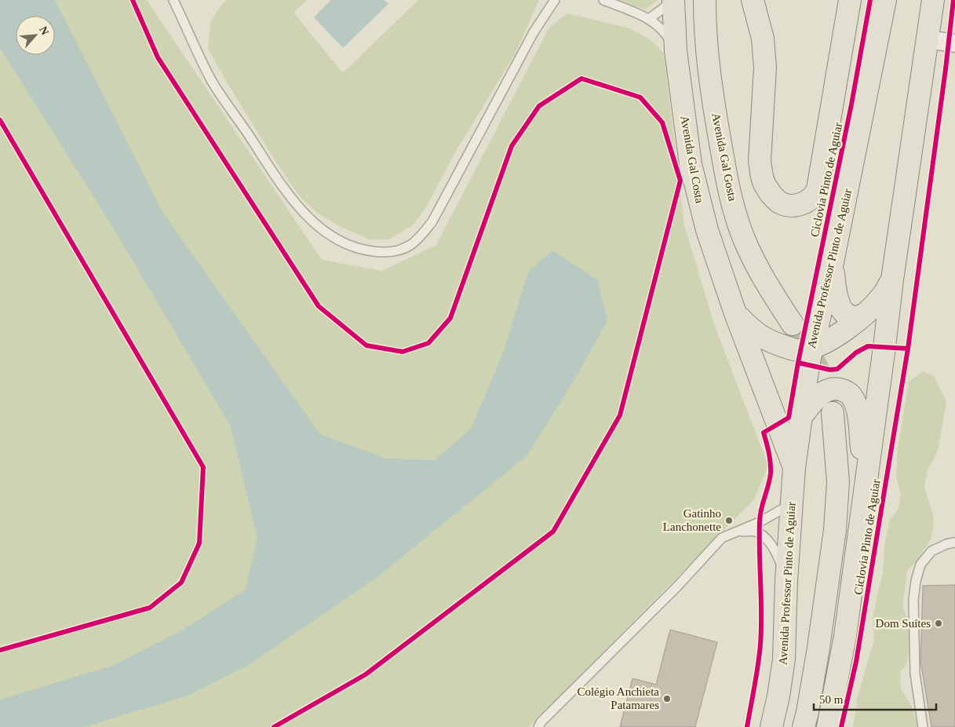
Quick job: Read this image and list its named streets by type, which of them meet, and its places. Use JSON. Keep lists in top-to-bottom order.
{
  "streets": {
    "main road": ["Avenida Gal Gosta", "Avenida Gal Costa", "Avenida Professor Pinto de Aguiar"],
    "cycle path": ["Ciclovia Pinto de Aguiar"]
  },
  "crossings": [
    ["Avenida Gal Costa", "Avenida Professor Pinto de Aguiar"]
  ],
  "places": ["Gatinho Lanchonette", "Dom Suítes", "Colégio Anchieta Patamares"],
  "scale_bar": "50 m",
  "north": "top right"
}
